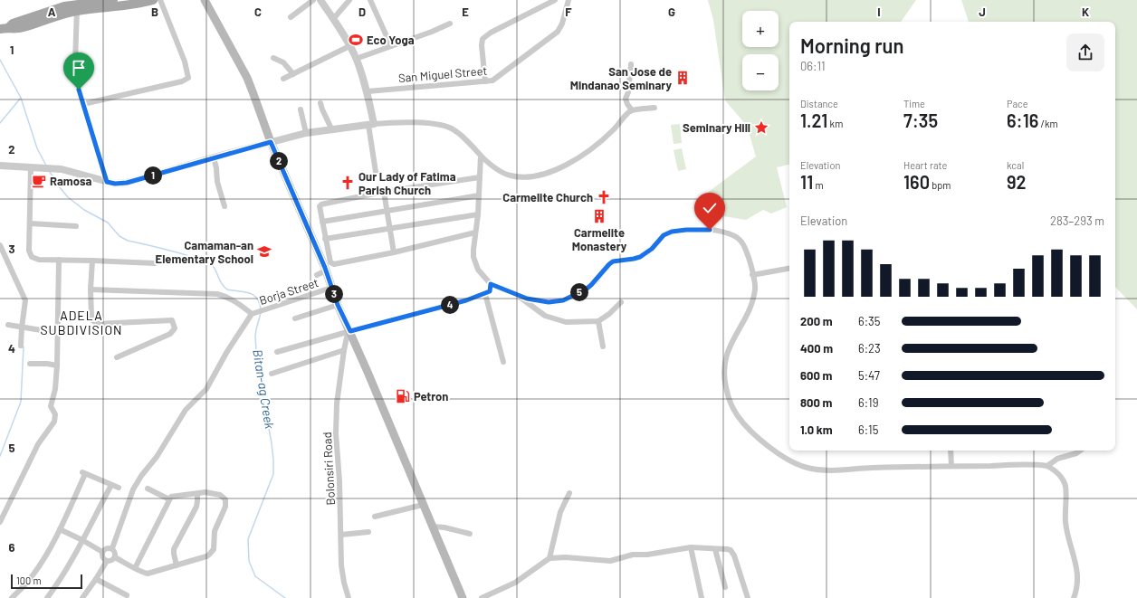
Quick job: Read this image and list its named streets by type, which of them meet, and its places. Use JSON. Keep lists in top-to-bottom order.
{
  "streets": {
    "street": ["San Miguel Street", "Borja Street", "Bolonsiri Road"]
  },
  "districts": ["ADELA SUBDIVISION"],
  "water": ["Bitan-ag Creek"],
  "places": {
    "sports": ["Eco Yoga"],
    "building": ["San Jose de Mindanao Seminary", "Carmelite Monastery"],
    "place": ["Seminary Hill"],
    "cafe": ["Ramosa"],
    "church": ["Our Lady of Fatima Parish Church", "Carmelite Church"],
    "school or university": ["Camaman-an Elementary School"],
    "fuel station": ["Petron"]
  },
  "scale_bar": "100 m",
  "page": {
    "map_buttons": ["+", "−"],
    "heading": ["Morning run", "06:11"],
    "stats": [
      ["Distance", "1.21 km"],
      ["Time", "7:35"],
      ["Pace", "6:16 /km"],
      ["Elevation", "11 m"],
      ["Heart rate", "160 bpm"],
      ["kcal", "92"]
    ],
    "pins": [
      "2",
      "1",
      "5",
      "3",
      "4"
    ],
    "chart": ["Elevation", "283–293 m"],
    "list": [
      {
        "name": "200 m",
        "note": "6:35"
      },
      {
        "name": "400 m",
        "note": "6:23"
      },
      {
        "name": "600 m",
        "note": "5:47"
      },
      {
        "name": "800 m",
        "note": "6:19"
      },
      {
        "name": "1.0 km",
        "note": "6:15"
      }
    ],
    "scale": "100 m"
  },
  "grid": {
    "columns": [
      "A",
      "B",
      "C",
      "D",
      "E",
      "F",
      "G",
      "I",
      "J",
      "K"
    ],
    "rows": [
      "1",
      "2",
      "3",
      "4",
      "5",
      "6"
    ]
  }
}
